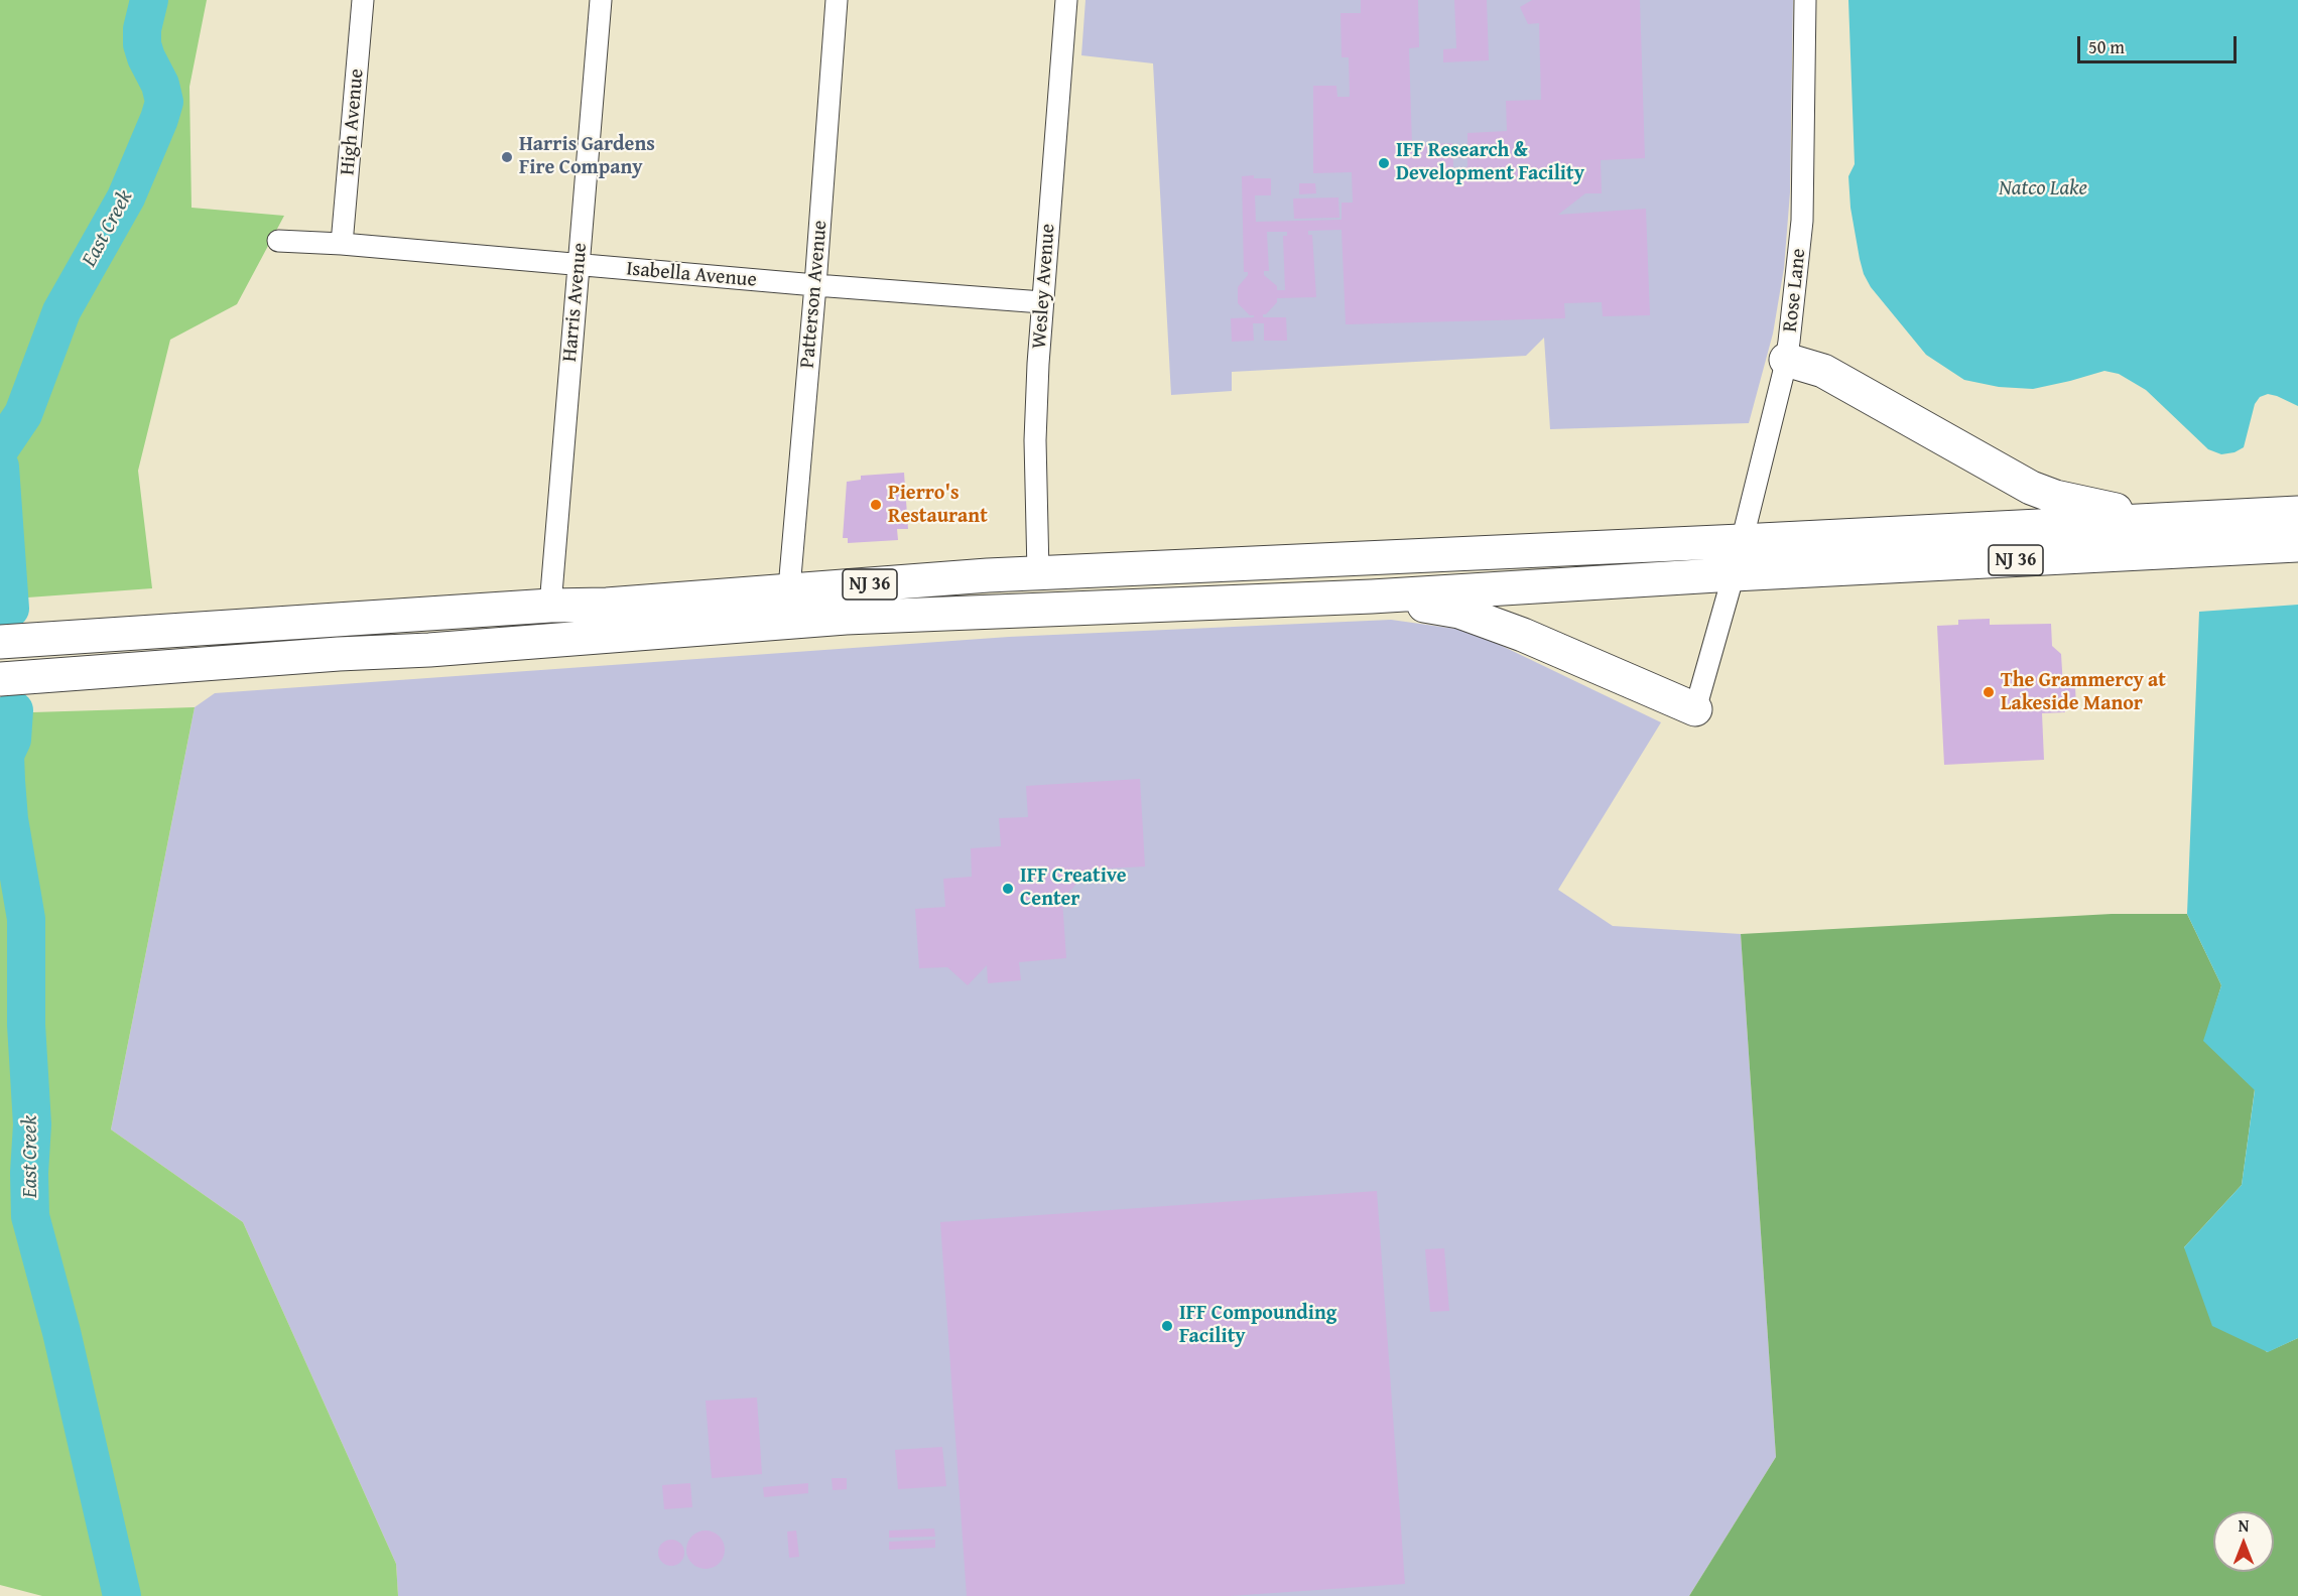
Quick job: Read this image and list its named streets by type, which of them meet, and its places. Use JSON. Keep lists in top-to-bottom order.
{
  "streets": {
    "highway": ["NJ 36"],
    "street": [
      "High Avenue",
      "Isabella Avenue",
      "Wesley Avenue",
      "Rose Lane",
      "Patterson Avenue",
      "Harris Avenue"
    ]
  },
  "crossings": [
    ["High Avenue", "Isabella Avenue"],
    ["Isabella Avenue", "Wesley Avenue"],
    ["Isabella Avenue", "Patterson Avenue"],
    ["Isabella Avenue", "Harris Avenue"],
    ["Wesley Avenue", "NJ 36"],
    ["Rose Lane", "NJ 36"],
    ["Patterson Avenue", "NJ 36"],
    ["Harris Avenue", "NJ 36"]
  ],
  "water": ["Natco Lake", "East Creek"],
  "places": [
    "Harris Gardens Fire Company",
    "IFF Research & Development Facility",
    "Pierro's Restaurant",
    "The Grammercy at Lakeside Manor",
    "IFF Creative Center",
    "IFF Compounding Facility"
  ],
  "scale_bar": "50 m",
  "north": "top"
}
